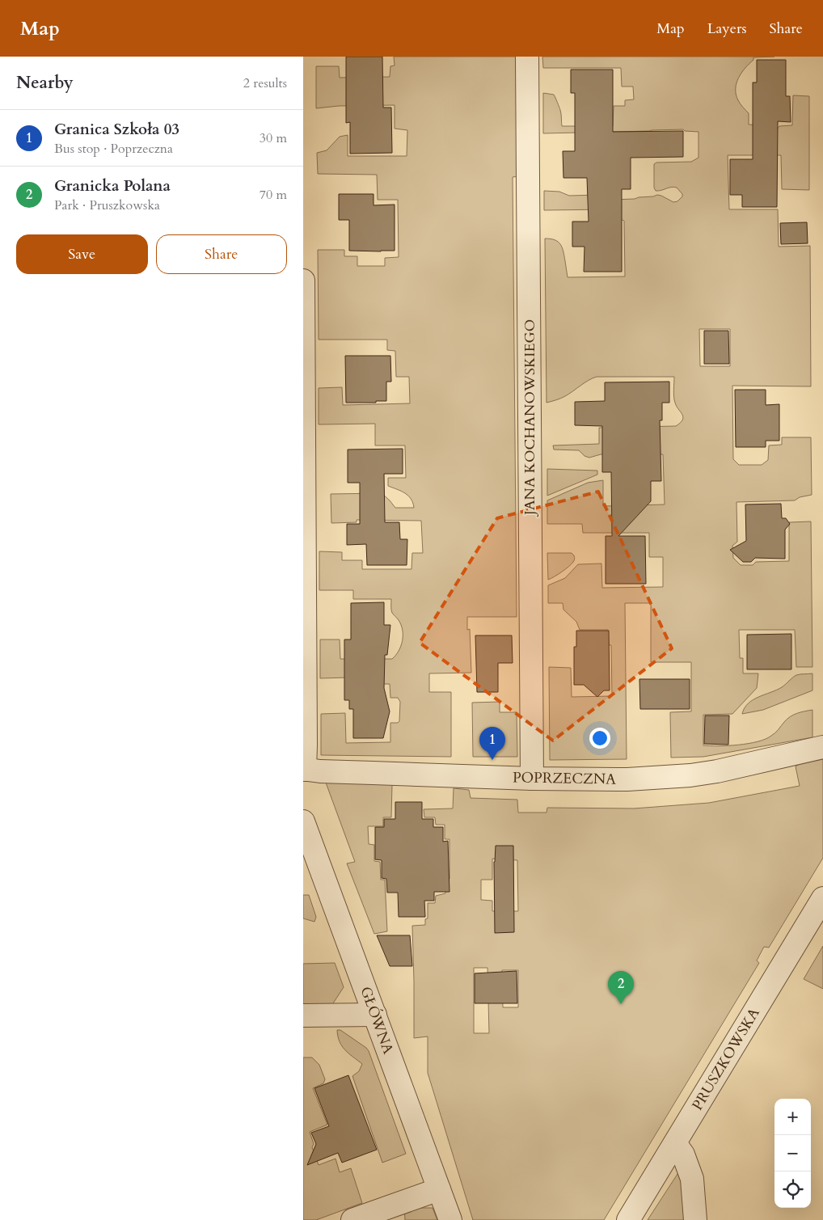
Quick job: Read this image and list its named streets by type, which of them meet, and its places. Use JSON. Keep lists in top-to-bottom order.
{
  "streets": {
    "street": [
      "JANA KOCHANOWSKIEGO",
      "POPRZECZNA",
      "GŁÓWNA",
      "PRUSZKOWSKA"
    ]
  },
  "crossings": [
    ["JANA KOCHANOWSKIEGO", "POPRZECZNA"]
  ],
  "page": {
    "header": "Map",
    "nav": ["Map", "Layers", "Share"],
    "heading": ["Nearby", "2 results"],
    "list": [
      {
        "mark": "1",
        "name": "Granica Szkoła 03",
        "note": "Bus stop · Poprzeczna",
        "value": "30 m"
      },
      {
        "mark": "2",
        "name": "Granicka Polana",
        "note": "Park · Pruszkowska",
        "value": "70 m"
      }
    ],
    "buttons": ["Save", "Share"],
    "pins": ["1", "2"],
    "map_buttons": ["+", "−"]
  }
}
